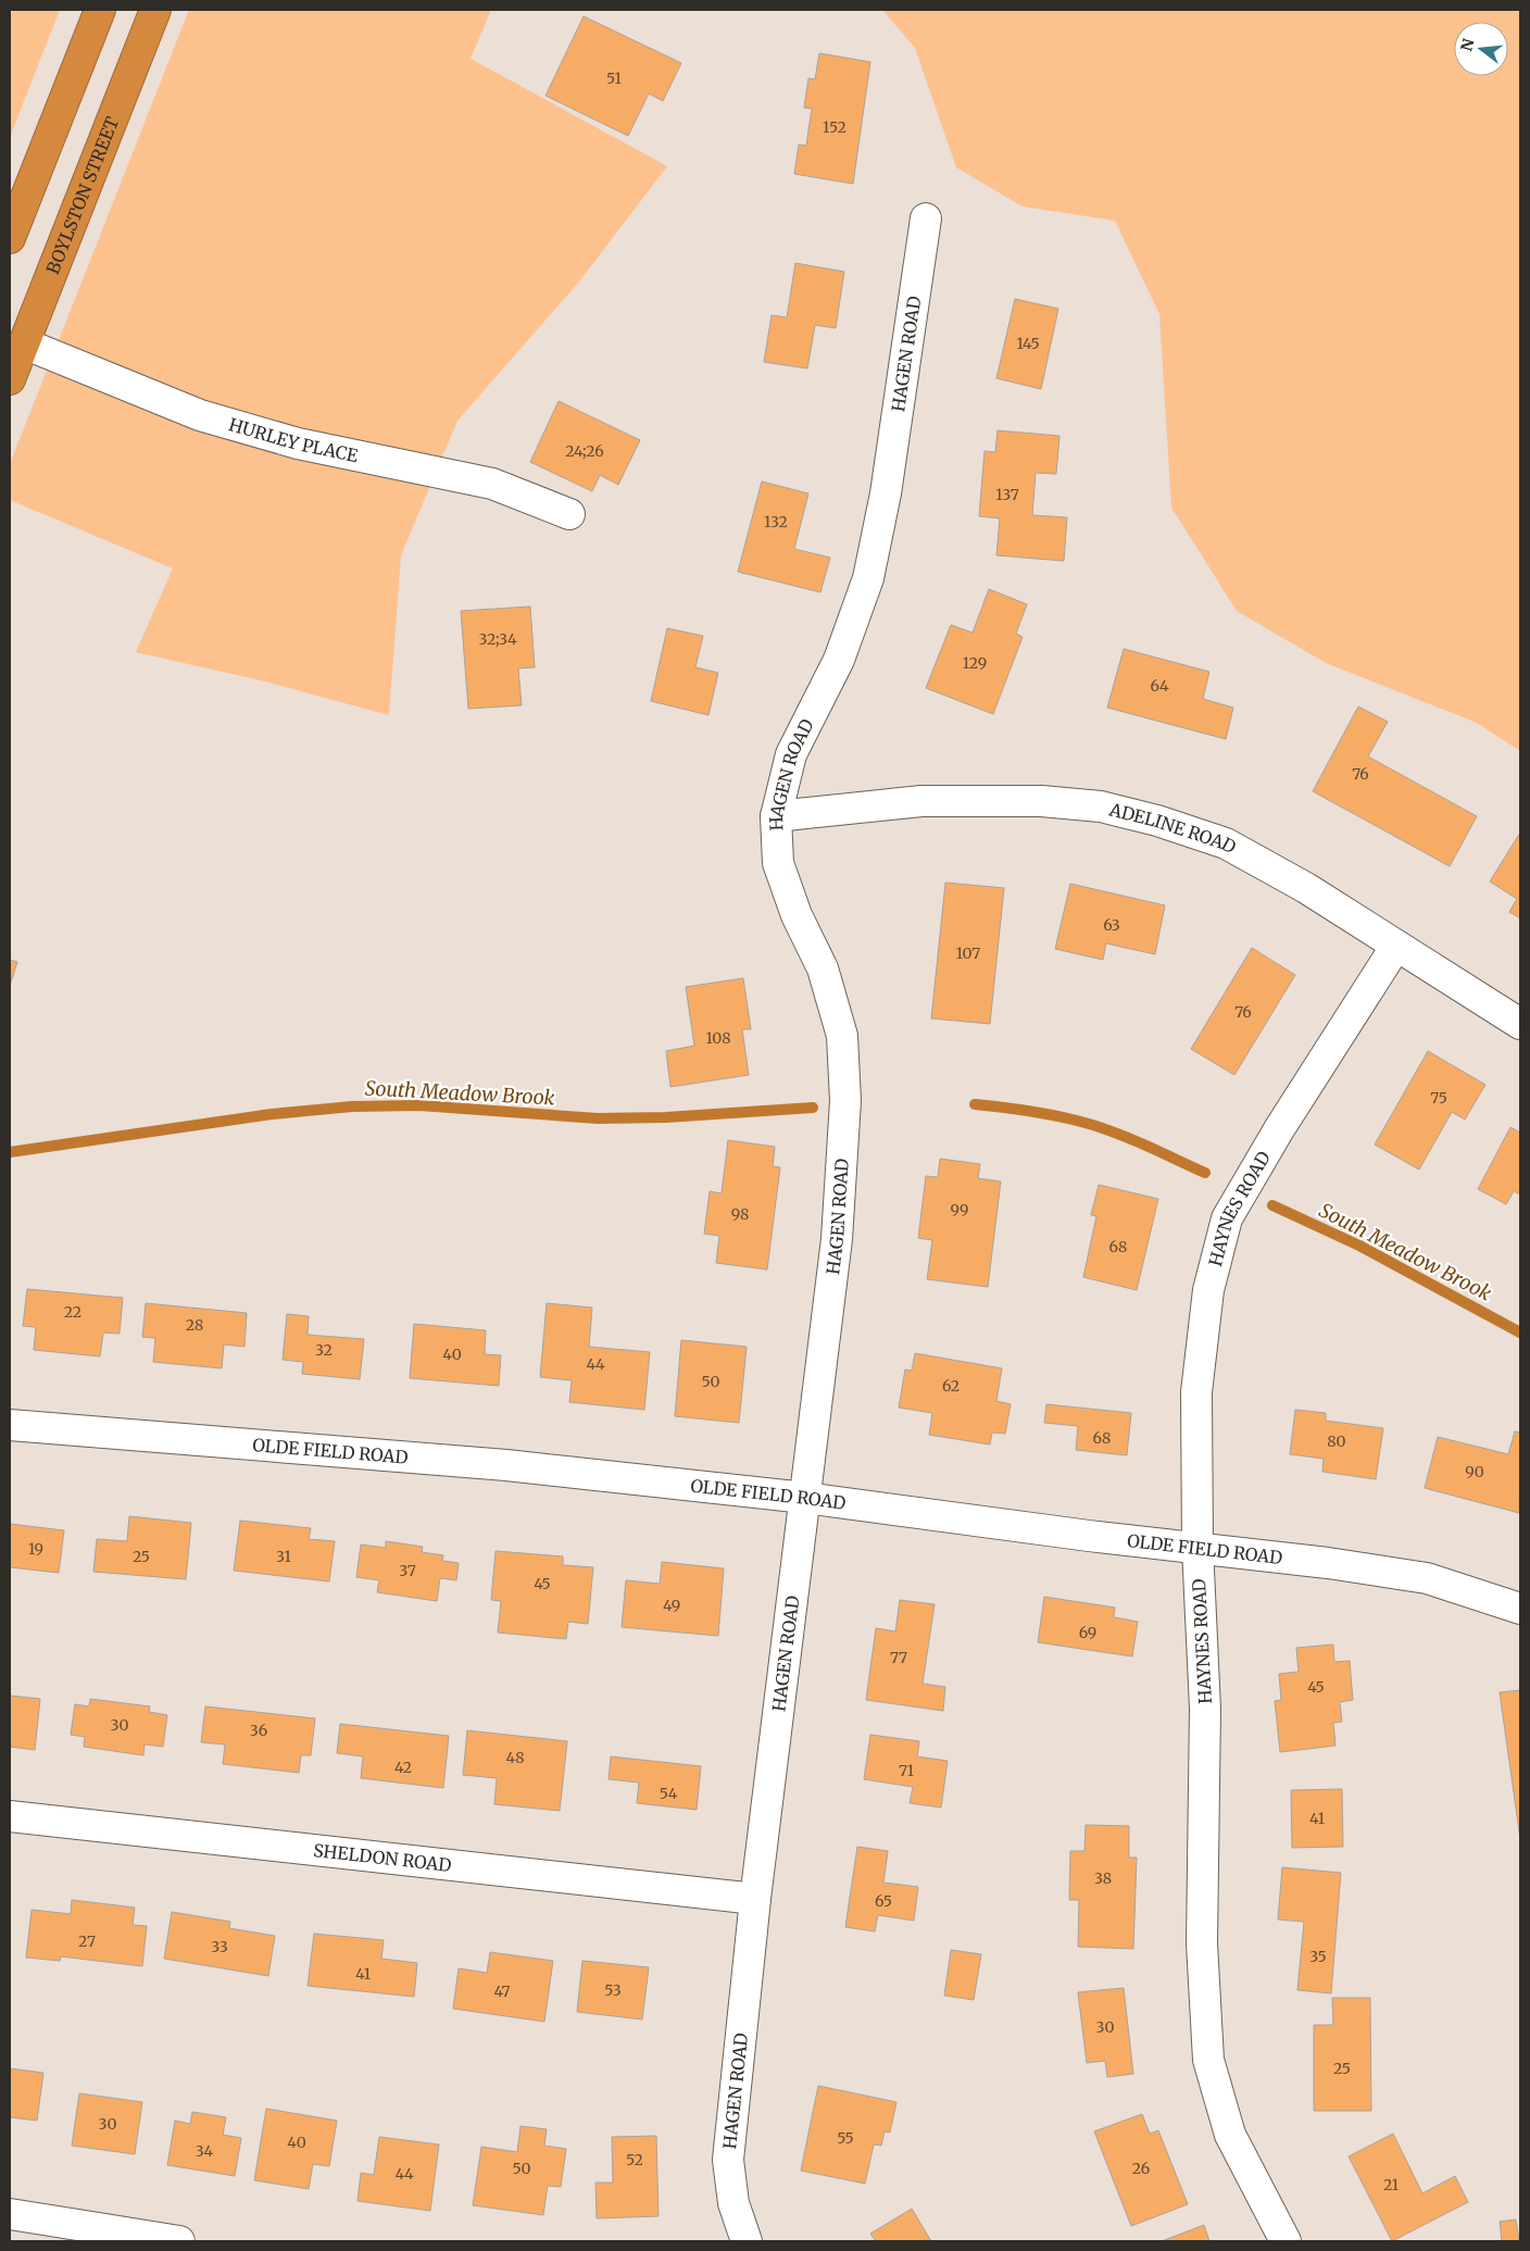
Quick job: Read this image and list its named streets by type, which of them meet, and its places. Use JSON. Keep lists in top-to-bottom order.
{
  "streets": {
    "highway": ["BOYLSTON STREET"],
    "street": [
      "HAGEN ROAD",
      "HURLEY PLACE",
      "ADELINE ROAD",
      "HAYNES ROAD",
      "OLDE FIELD ROAD",
      "SHELDON ROAD"
    ]
  },
  "crossings": [
    ["BOYLSTON STREET", "HURLEY PLACE"],
    ["HAGEN ROAD", "ADELINE ROAD"],
    ["HAGEN ROAD", "OLDE FIELD ROAD"],
    ["HAGEN ROAD", "SHELDON ROAD"],
    ["ADELINE ROAD", "HAYNES ROAD"],
    ["HAYNES ROAD", "OLDE FIELD ROAD"]
  ],
  "water": ["South Meadow Brook"],
  "house_numbers": [
    "51",
    "152",
    "145",
    "24;26",
    "137",
    "132",
    "32;34",
    "129",
    "64",
    "76",
    "63",
    "107",
    "76",
    "108",
    "75",
    "99",
    "98",
    "68",
    "22",
    "28",
    "32",
    "40",
    "44",
    "50",
    "62",
    "68",
    "80",
    "90",
    "19",
    "25",
    "31",
    "37",
    "45",
    "49",
    "69",
    "77",
    "45",
    "30",
    "36",
    "48",
    "42",
    "71",
    "54",
    "41",
    "38",
    "65",
    "27",
    "33",
    "35",
    "41",
    "53",
    "47",
    "30",
    "25",
    "30",
    "55",
    "40",
    "34",
    "52",
    "50",
    "26",
    "44",
    "21"
  ],
  "north": "left"
}
